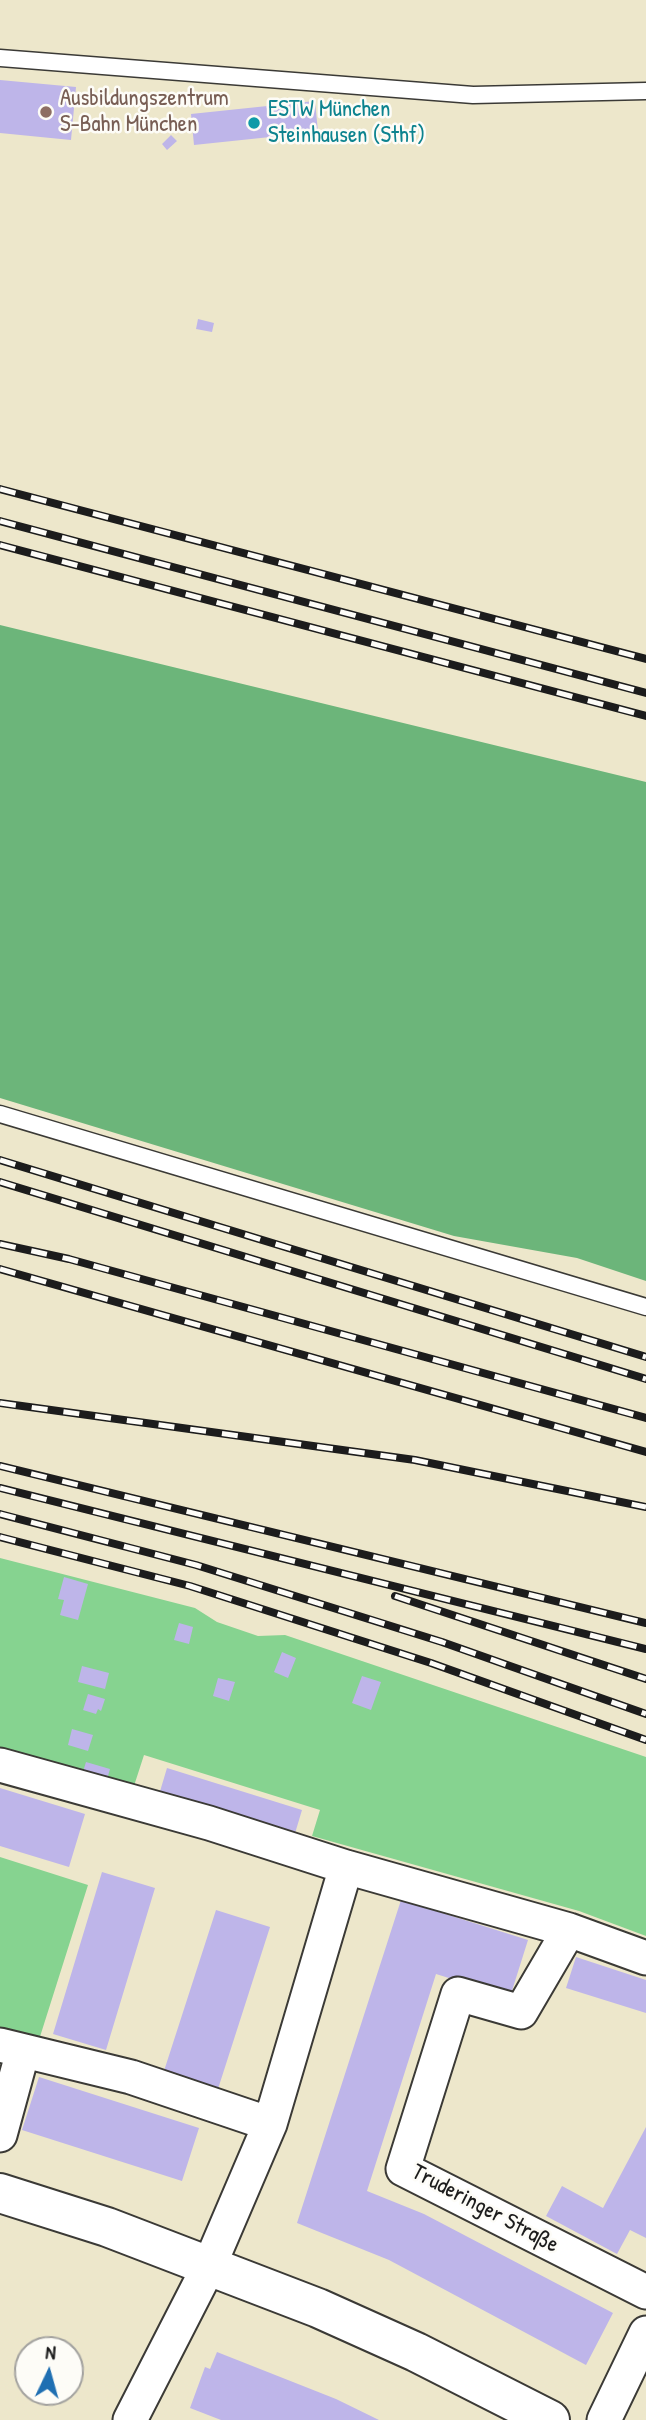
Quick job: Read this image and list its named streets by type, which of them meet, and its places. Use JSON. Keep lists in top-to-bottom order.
{
  "streets": {
    "street": ["Truderinger Straße"]
  },
  "places": ["Ausbildungszentrum S-Bahn München", "ESTW München Steinhausen (Sthf)"],
  "north": "top"
}
